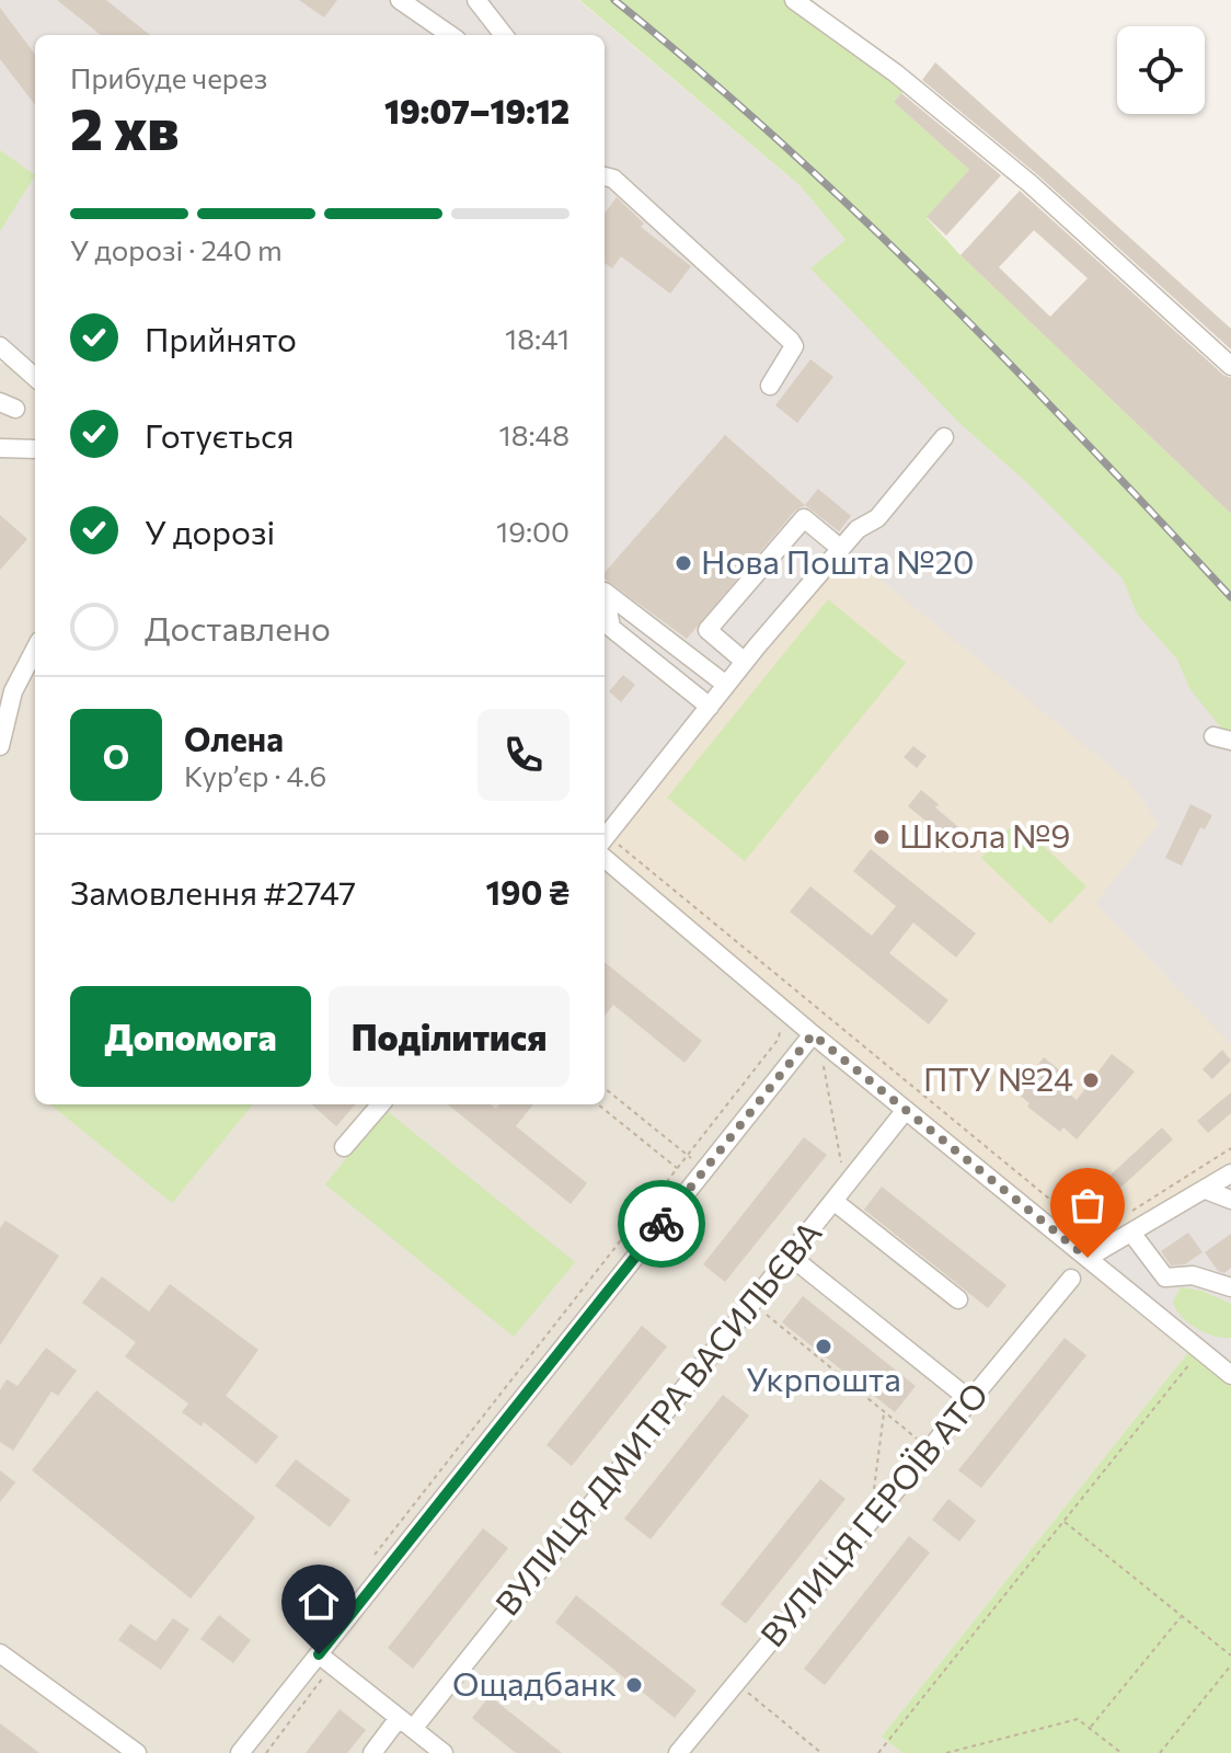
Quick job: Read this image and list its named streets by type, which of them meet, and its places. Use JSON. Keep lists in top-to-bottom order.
{
  "streets": {
    "street": ["ВУЛИЦЯ ДМИТРА ВАСИЛЬЄВА", "ВУЛИЦЯ ГЕРОЇВ АТО"]
  },
  "places": [
    "Нова Пошта №20",
    "Школа №9",
    "ПТУ №24",
    "Укрпошта",
    "Ощадбанк"
  ],
  "page": {
    "heading": ["2 хв", "Прибуде через", "19:07–19:12"],
    "panel": [
      "Олена",
      "Кур’єр · 4.6",
      "Замовлення #2747",
      "190 ₴"
    ],
    "bar": "У дорозі · 240 m",
    "list": [
      ["Прийнято", "18:41"],
      ["Готується", "18:48"],
      ["У дорозі", "19:00"],
      "Доставлено"
    ],
    "round": "О",
    "buttons": ["Допомога", "Поділитися"]
  }
}
